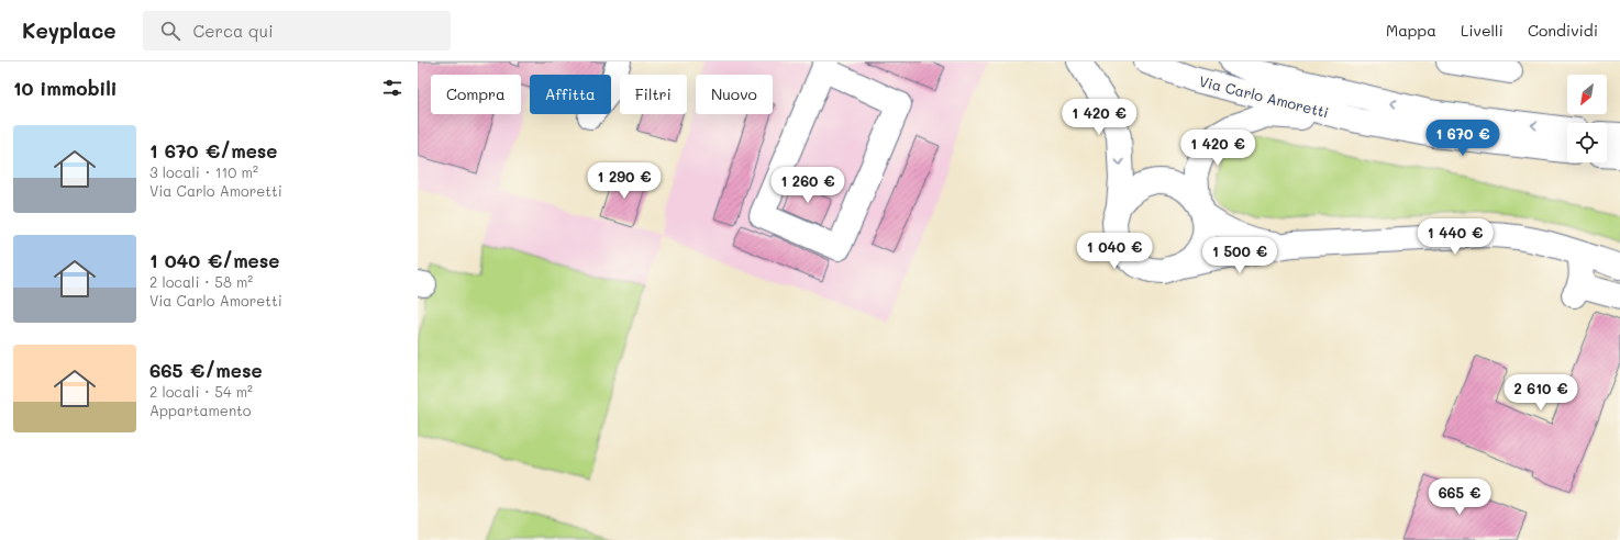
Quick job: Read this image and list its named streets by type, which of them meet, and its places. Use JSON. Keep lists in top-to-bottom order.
{
  "streets": {
    "street": ["Via Carlo Amoretti"]
  },
  "north": "bottom left",
  "page": {
    "header": "Keyplace",
    "search": "Cerca qui",
    "nav": ["Mappa", "Livelli", "Condividi"],
    "heading": "10 immobili",
    "chip": [
      "Compra",
      "Affitta",
      "Filtri",
      "Nuovo"
    ],
    "price": [
      "1 420 €",
      "1 670 €",
      "1 420 €",
      "1 290 €",
      "1 260 €",
      "1 440 €",
      "1 040 €",
      "1 500 €",
      "2 610 €",
      "665 €"
    ],
    "list": [
      {
        "name": "1 670 €/mese",
        "note": "3 locali · 110 m² · Via Carlo Amoretti"
      },
      {
        "name": "1 040 €/mese",
        "note": "2 locali · 58 m² · Via Carlo Amoretti"
      },
      {
        "name": "665 €/mese",
        "note": "2 locali · 54 m² · Appartamento"
      }
    ]
  }
}
